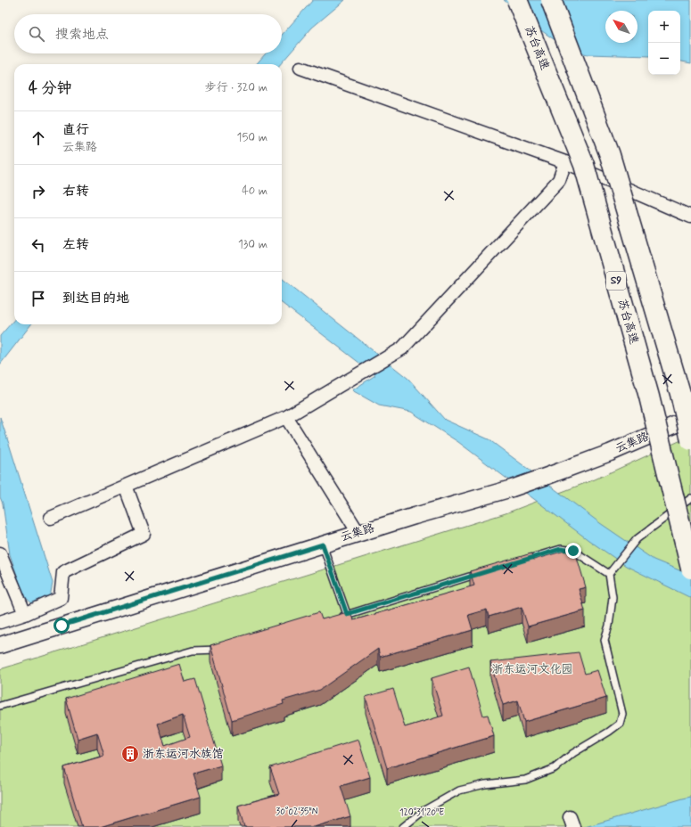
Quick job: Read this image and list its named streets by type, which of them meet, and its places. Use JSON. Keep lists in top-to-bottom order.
{
  "streets": {
    "highway": ["苏台高速", "S9"],
    "street": ["云集路"]
  },
  "parks": ["浙东运河文化园"],
  "places": {
    "building": ["浙东运河水族馆"]
  },
  "north": "top left",
  "page": {
    "map_buttons": ["+", "−"],
    "search": "搜索地点",
    "heading": ["4 分钟", "步行 · 320 m"],
    "list": [
      ["直行", "云集路", "150 m"],
      ["右转", "40 m"],
      ["左转", "130 m"],
      "到达目的地"
    ]
  },
  "coordinates": ["30°02'35\"N", "120°31'20\"E"]
}
